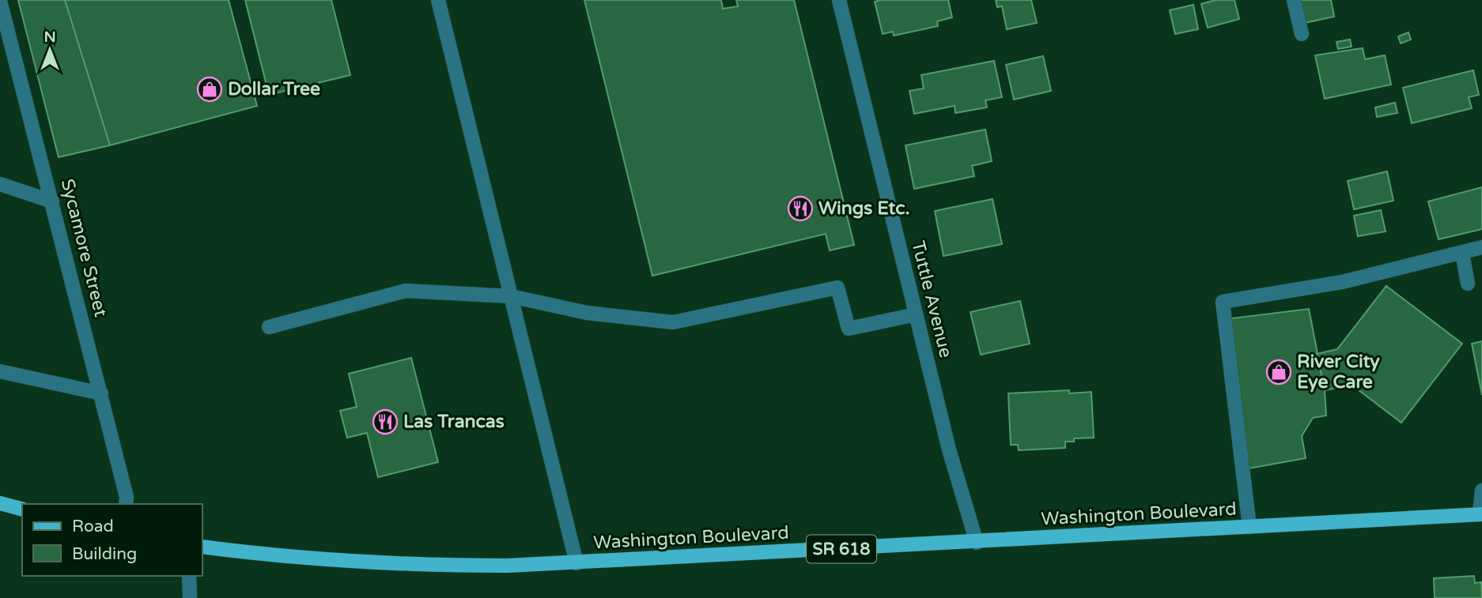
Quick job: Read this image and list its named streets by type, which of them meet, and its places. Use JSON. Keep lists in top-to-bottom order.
{
  "streets": {
    "main road": ["Washington Boulevard", "SR 618"],
    "street": ["Sycamore Street", "Tuttle Avenue"]
  },
  "crossings": [
    ["Tuttle Avenue", "Washington Boulevard"]
  ],
  "places": {
    "shop": ["Dollar Tree", "River City Eye Care"],
    "restaurant": ["Wings Etc.", "Las Trancas"]
  },
  "legend": ["Road", "Building"],
  "north": "top"
}
